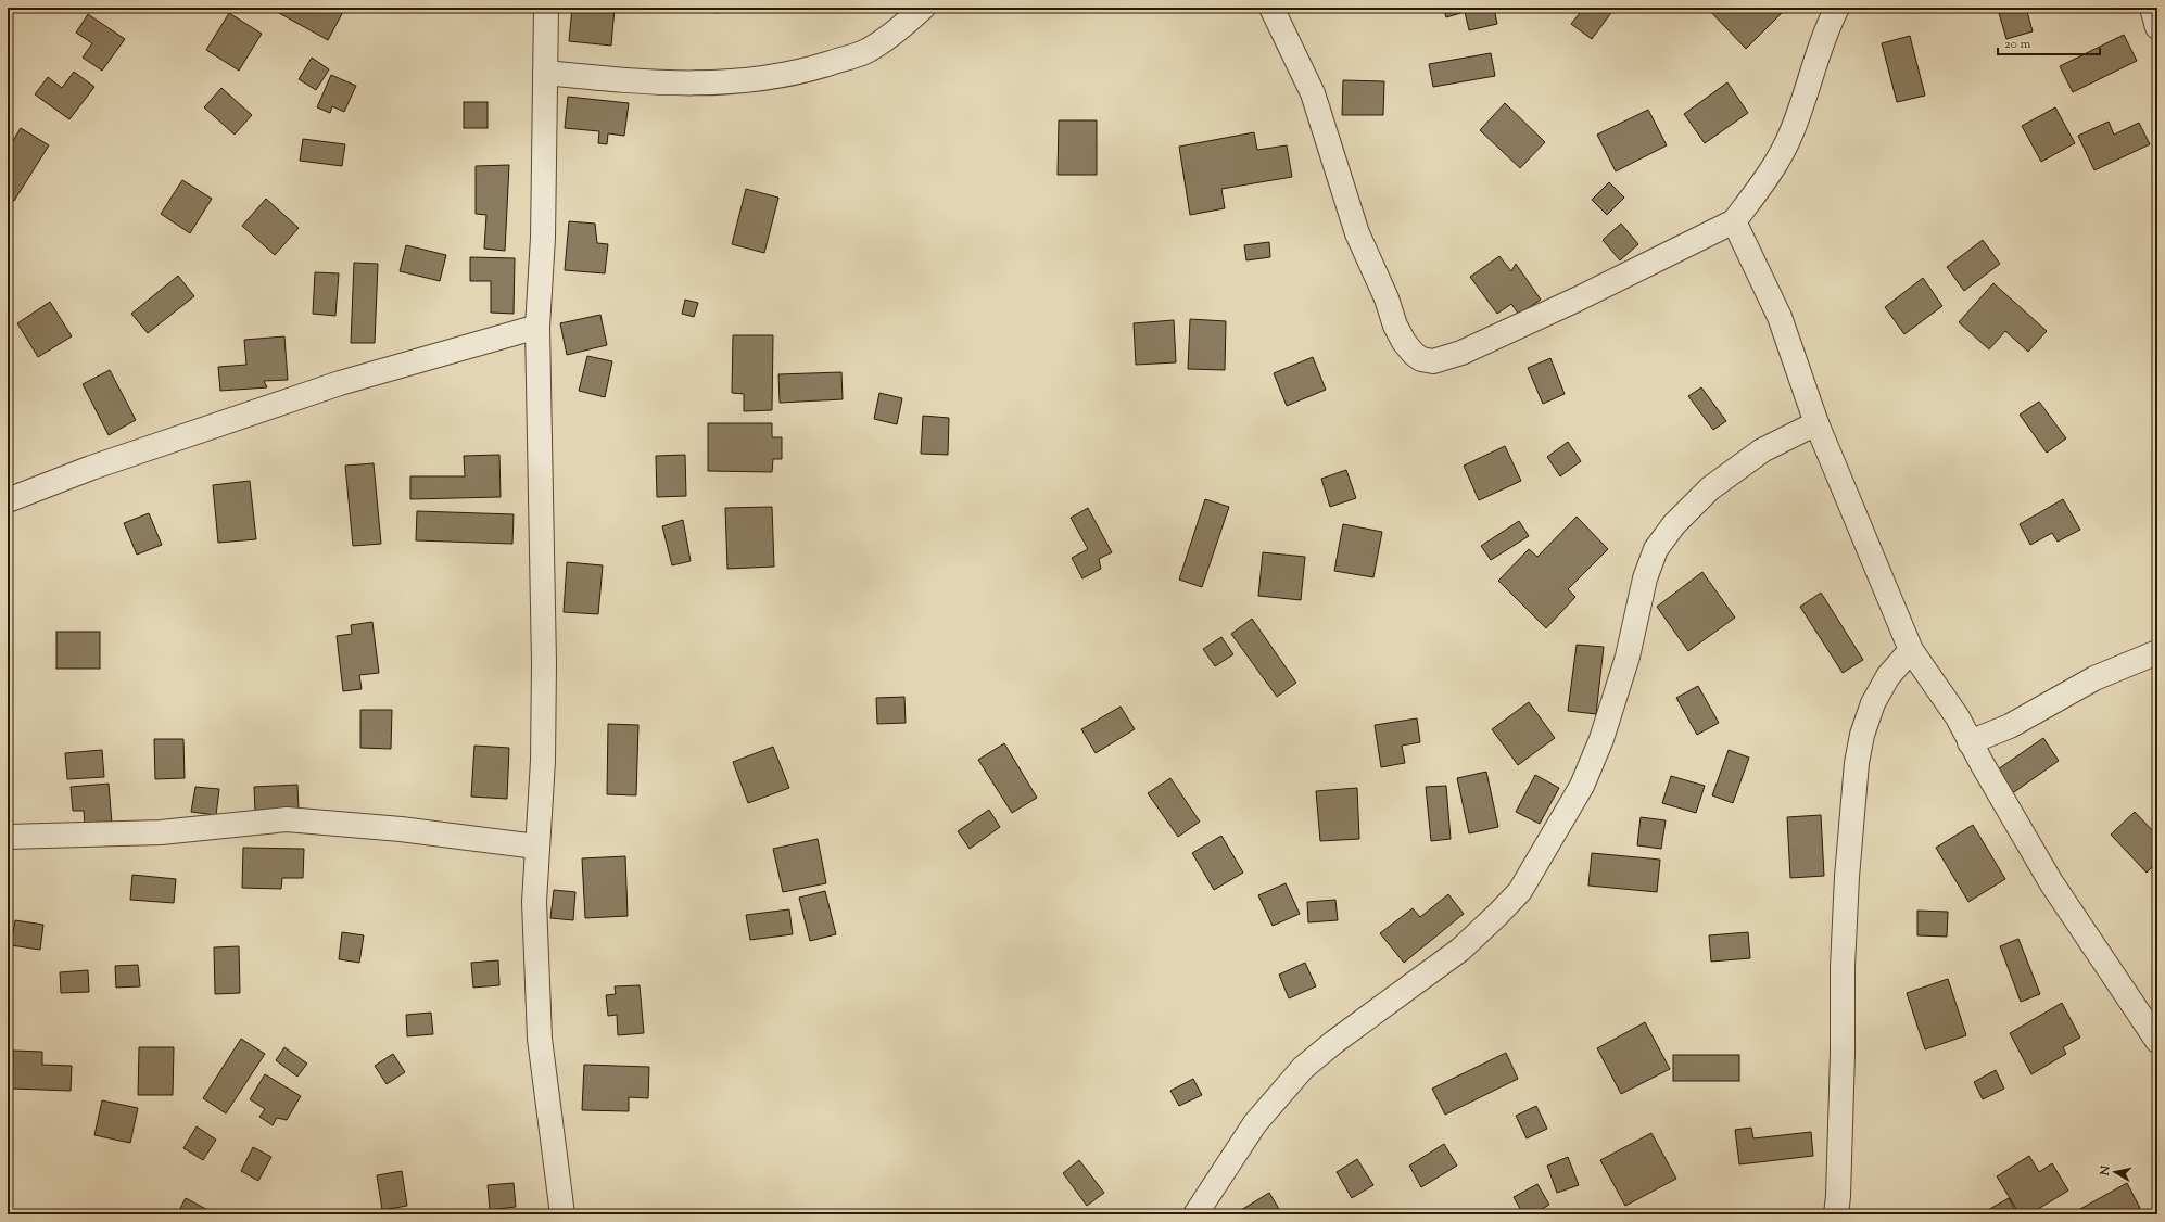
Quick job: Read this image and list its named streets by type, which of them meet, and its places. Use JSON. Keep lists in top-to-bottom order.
{
  "scale_bar": "20 m",
  "north": "left"
}
